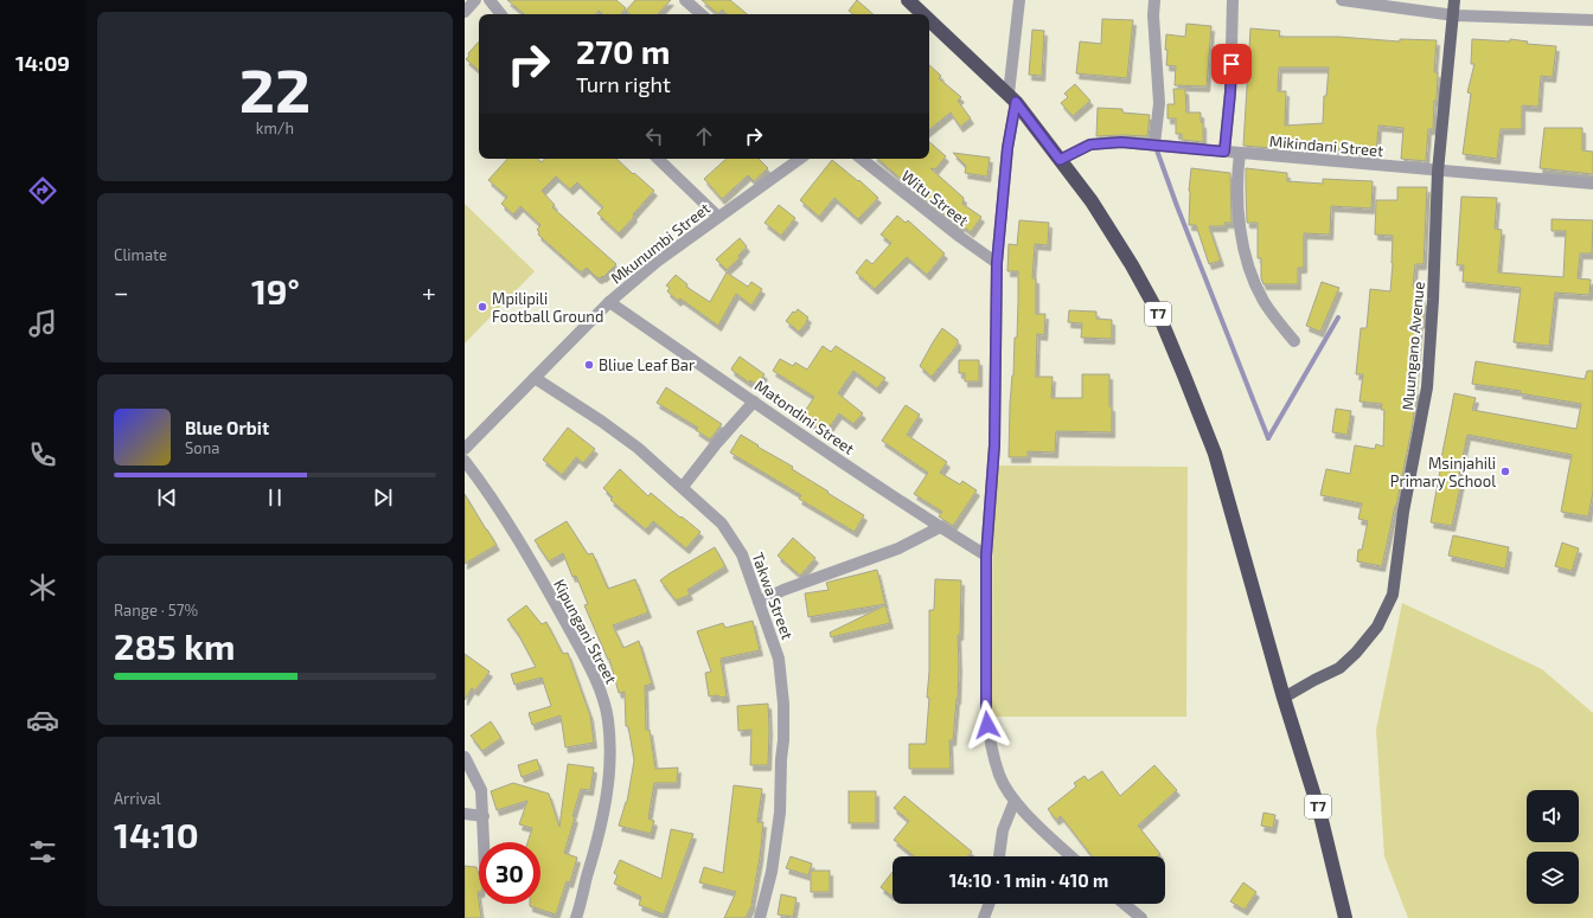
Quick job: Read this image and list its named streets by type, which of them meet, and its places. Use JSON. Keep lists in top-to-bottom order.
{
  "streets": {
    "highway": ["T7"],
    "main road": ["Muungano Avenue"],
    "street": [
      "Mikindani Street",
      "Witu Street",
      "Mkunumbi Street",
      "Matondini Street",
      "Takwa Street",
      "Kipungani Street"
    ]
  },
  "crossings": [
    ["Mikindani Street", "T7"],
    ["Mikindani Street", "Muungano Avenue"],
    ["Mkunumbi Street", "Matondini Street"],
    ["Mkunumbi Street", "Takwa Street"],
    ["T7", "Muungano Avenue"]
  ],
  "places": ["Mpilipili Football Ground", "Bliue Leaf Bar", "Msinjahili Primary School"],
  "page": {
    "tabs": "14:09",
    "tile": [
      ["22", "km/h"],
      "Climate",
      ["Range · 57%", "285 km"],
      ["Arrival", "14:10"]
    ],
    "turn": ["270 m", "Turn right"],
    "heat": ["−", "19°", "+"],
    "song": ["Blue Orbit", "Sona"],
    "limit": "30",
    "trip": "14:10 · 1 min · 410 m"
  }
}
